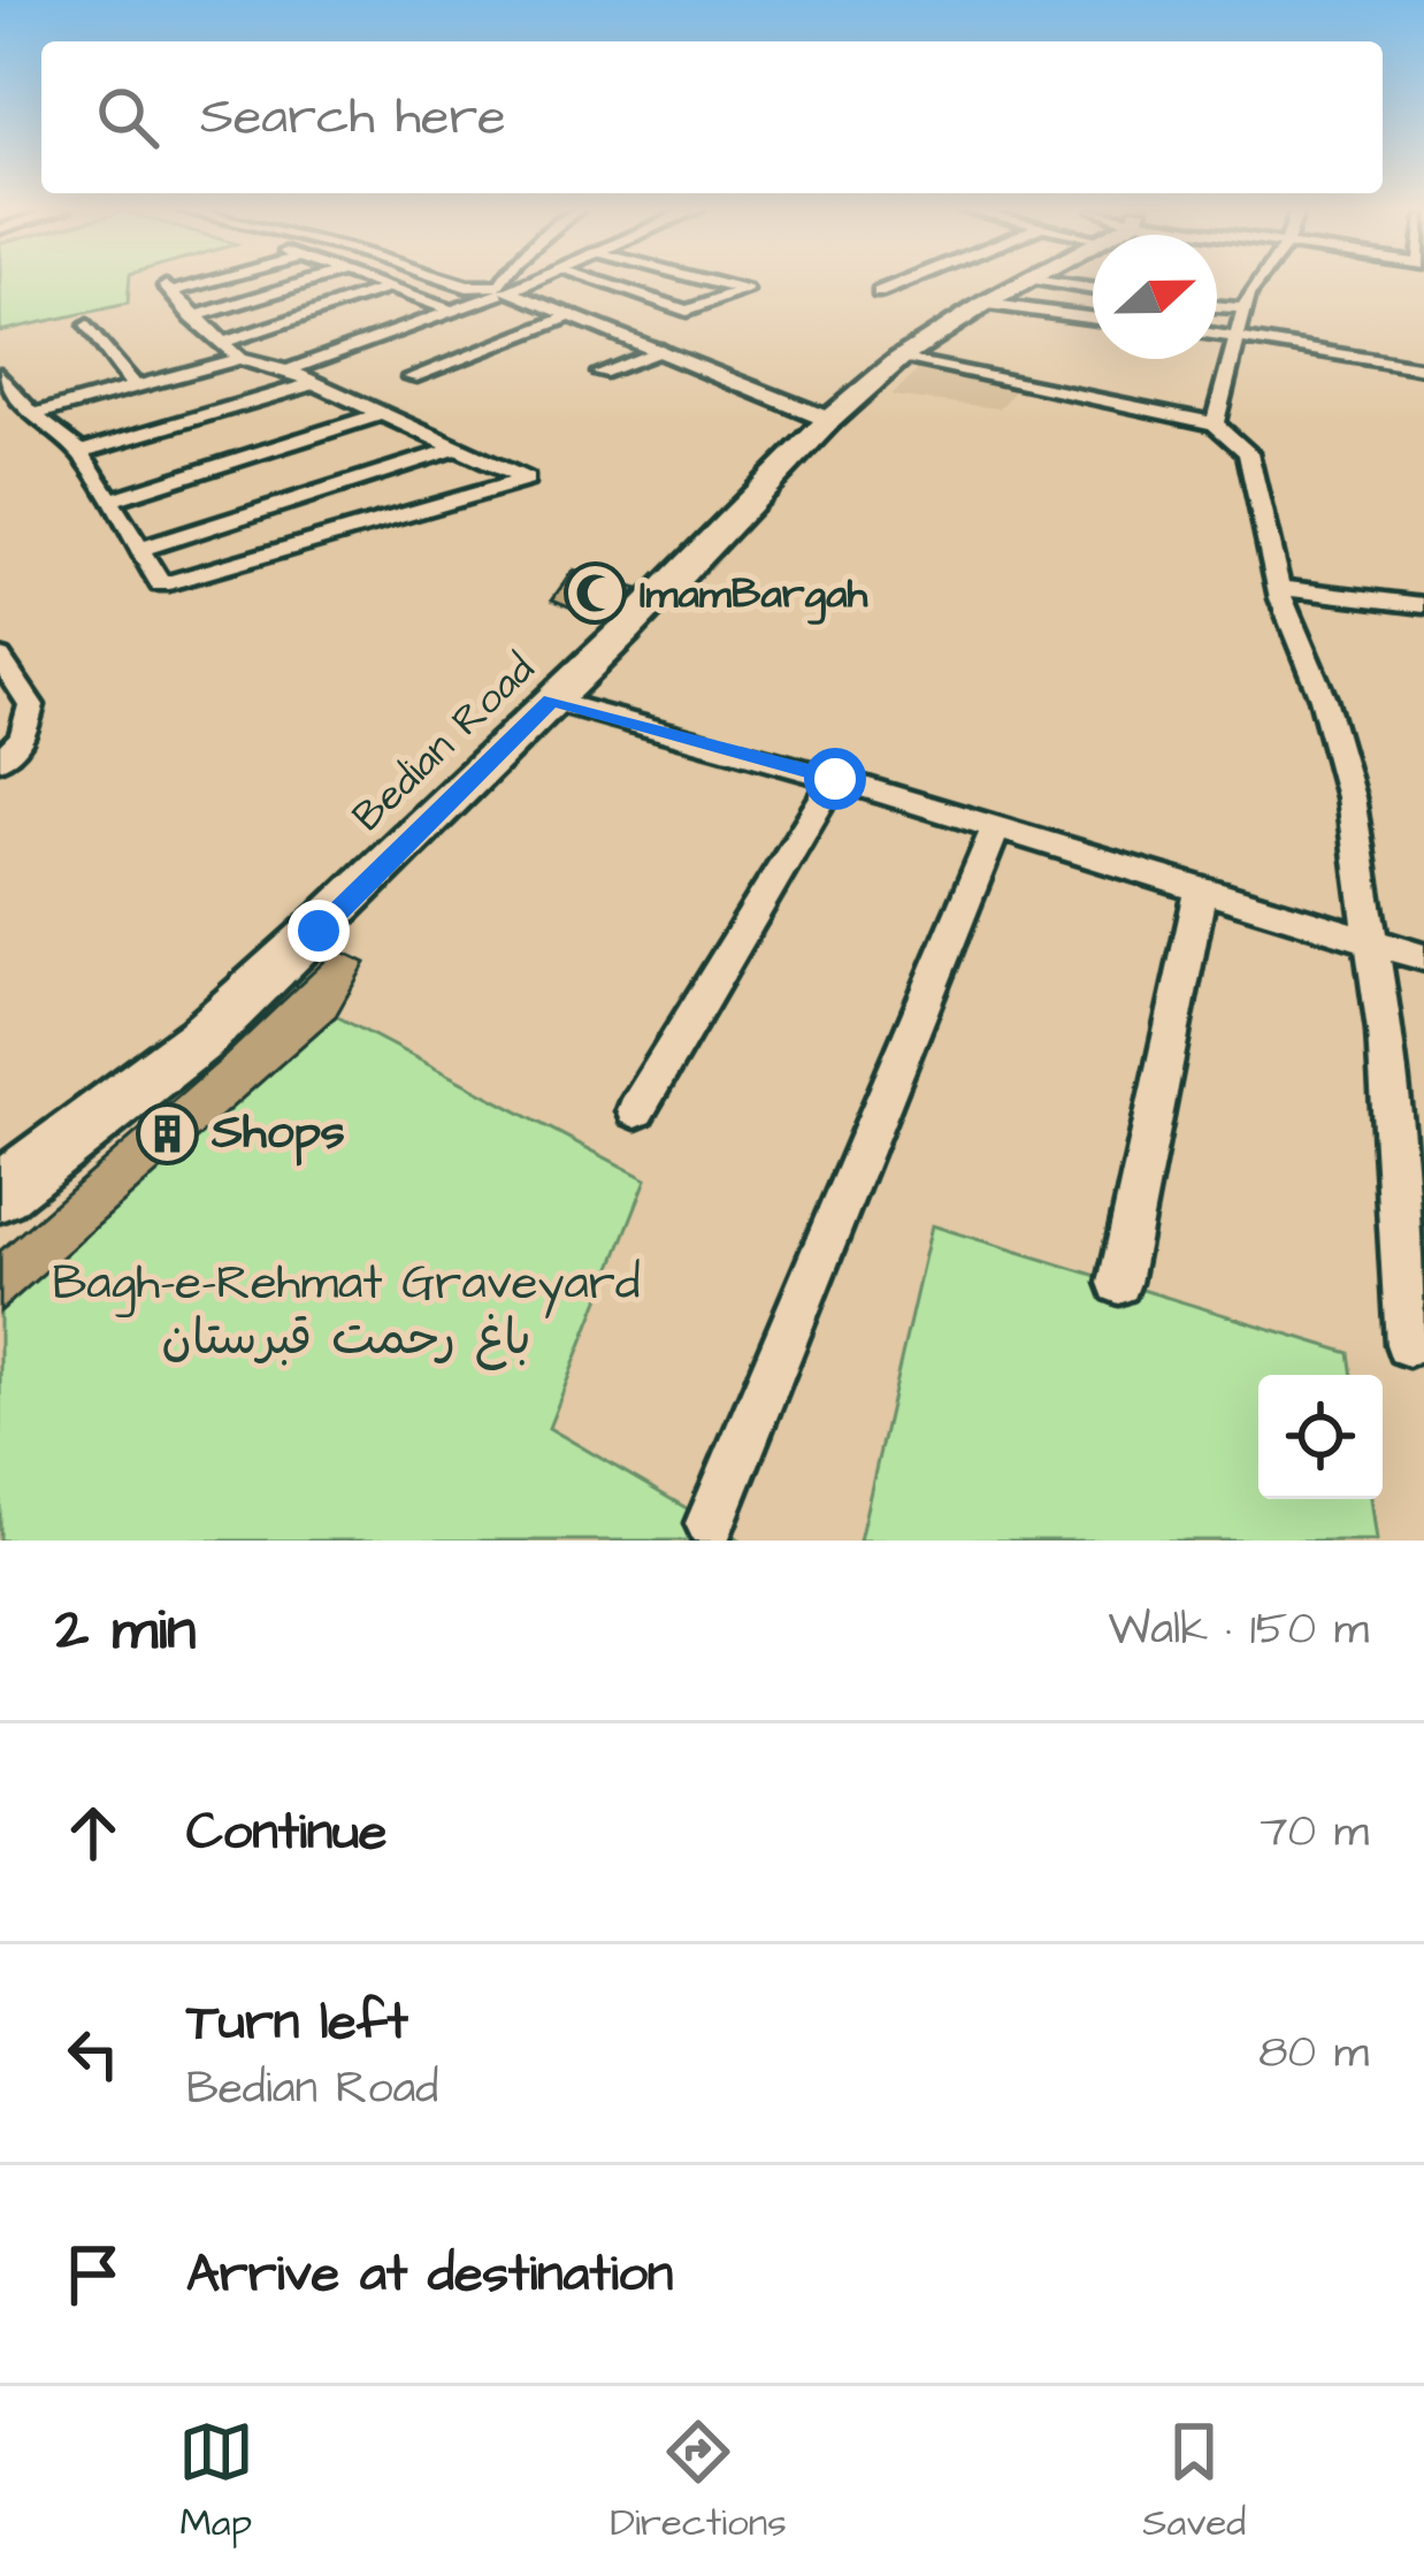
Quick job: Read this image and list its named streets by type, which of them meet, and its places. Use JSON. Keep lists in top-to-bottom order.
{
  "streets": {
    "main road": ["Bedian Road"]
  },
  "parks": ["Bagh-e-Rehmat Graveyard باغ رحمت قبرستان"],
  "places": {
    "mosque": ["ImamBargah"],
    "building": ["Shops"]
  },
  "north": "right",
  "page": {
    "search": "Search here",
    "heading": ["2 min", "Walk · 150 m"],
    "list": [
      ["Continue", "70 m"],
      ["Turn left", "Bedian Road", "80 m"],
      "Arrive at destination"
    ],
    "nav": ["Map", "Directions", "Saved"]
  }
}
